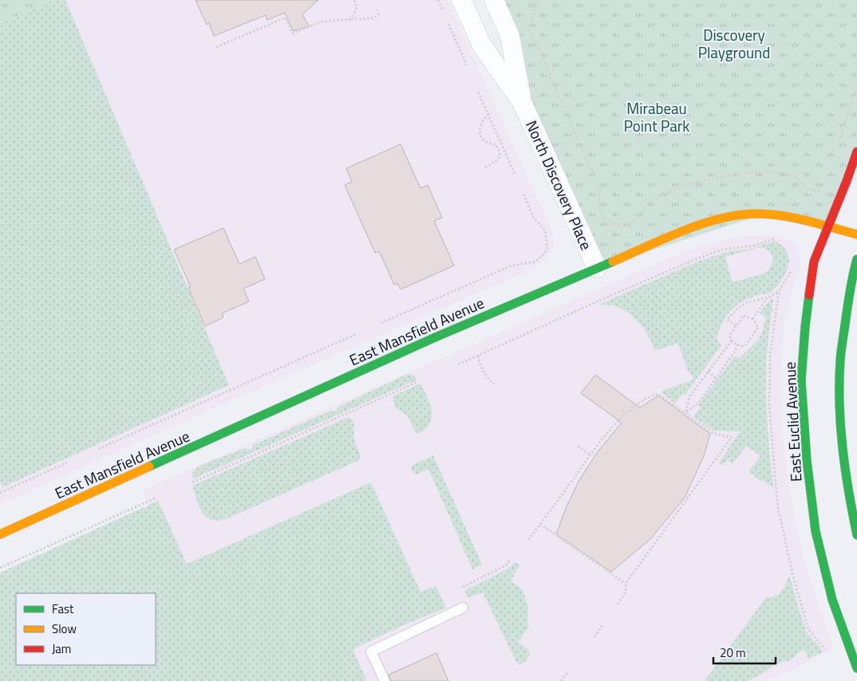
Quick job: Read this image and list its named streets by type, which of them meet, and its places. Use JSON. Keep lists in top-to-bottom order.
{
  "streets": {
    "street": ["North Discovery Place", "East Mansfield Avenue", "East Euclid Avenue"]
  },
  "crossings": [
    ["North Discovery Place", "East Mansfield Avenue"],
    ["East Mansfield Avenue", "East Euclid Avenue"]
  ],
  "parks": ["Discovery Playground", "Mirabeau Point Park"],
  "legend": ["Fast", "Slow", "Jam"],
  "scale_bar": "20 m"
}
